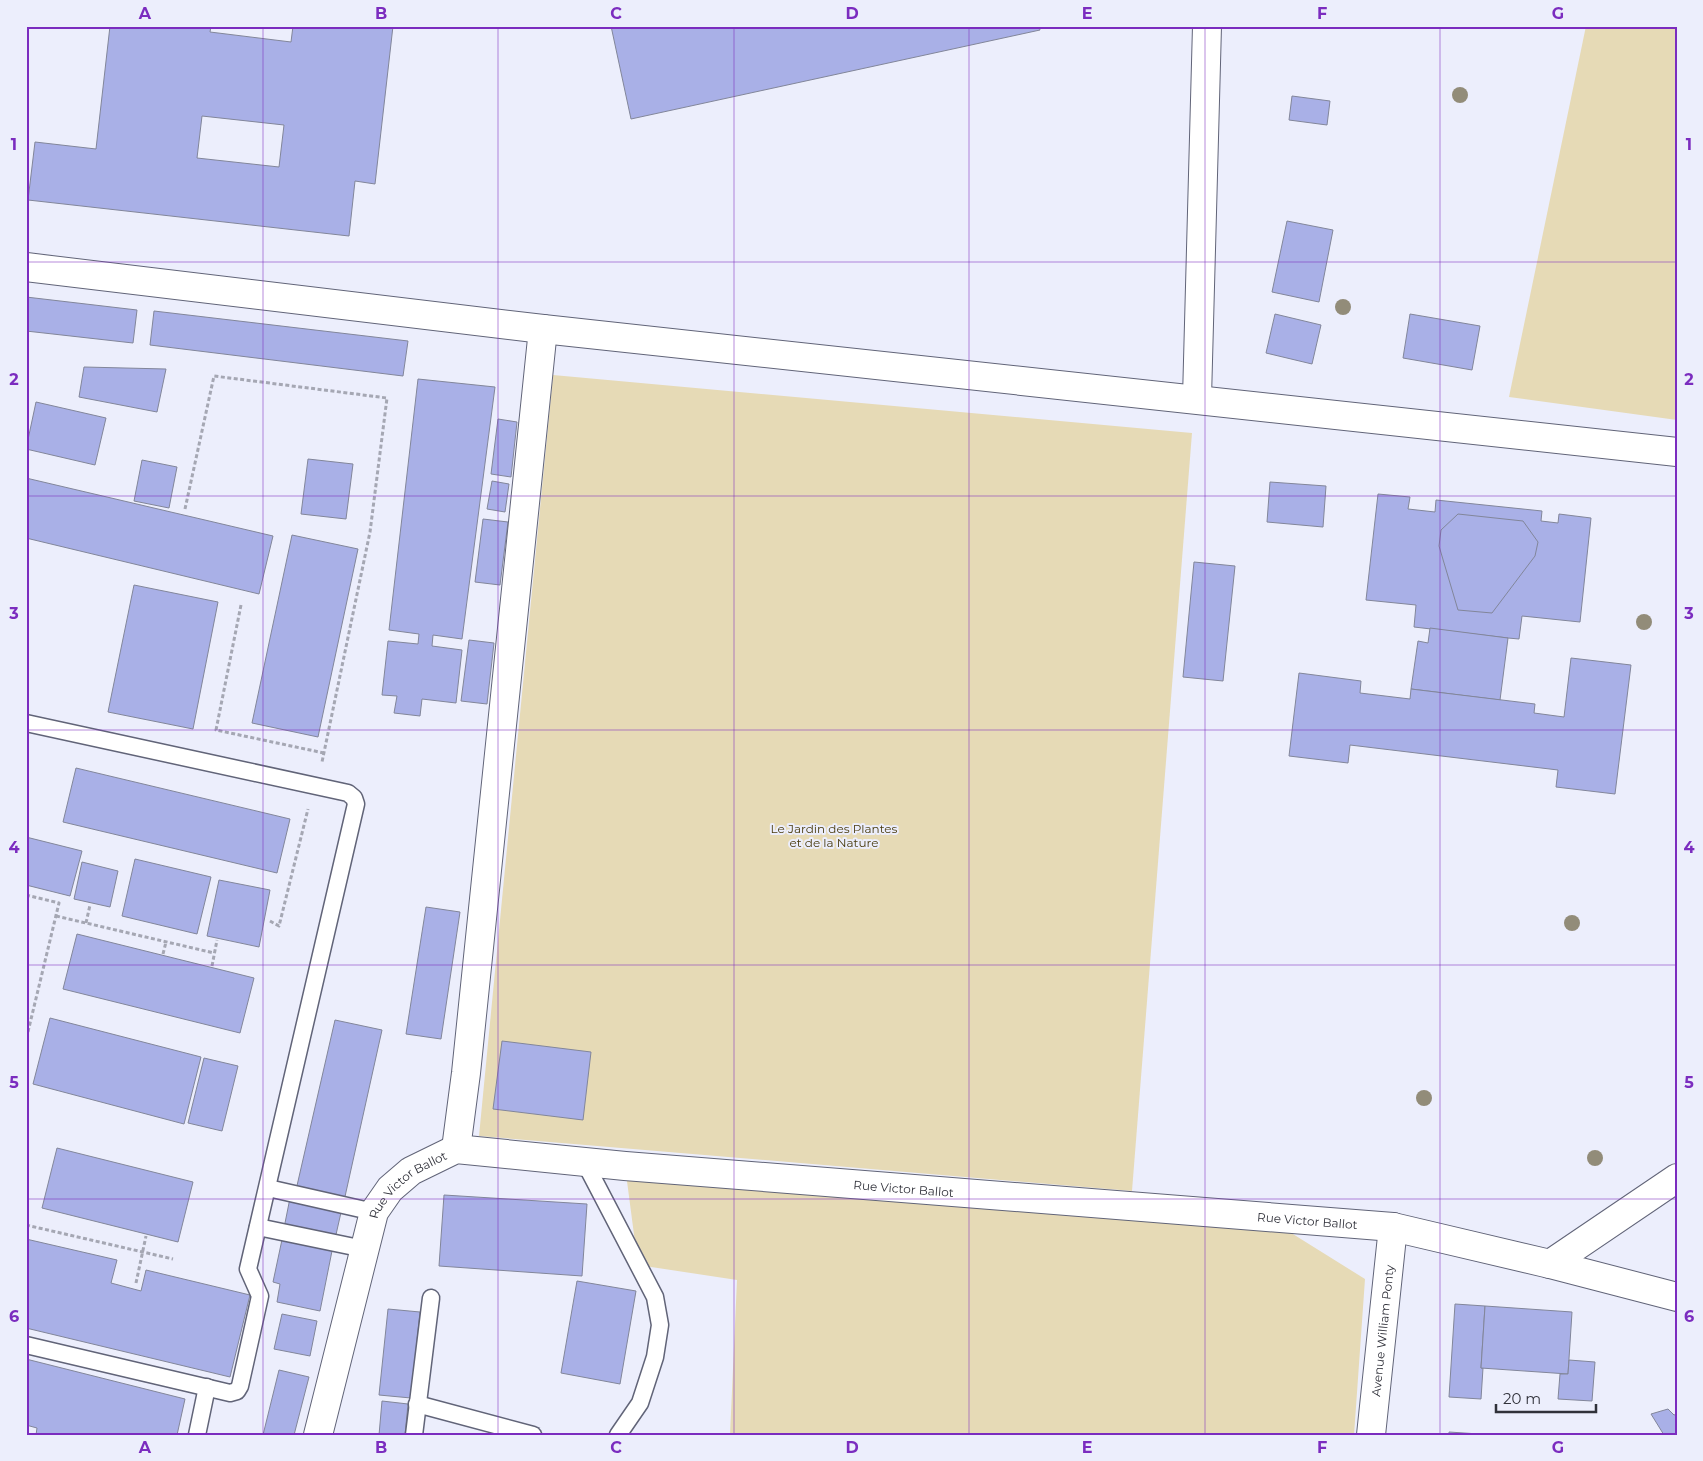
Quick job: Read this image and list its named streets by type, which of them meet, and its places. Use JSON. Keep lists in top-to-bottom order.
{
  "streets": {
    "street": ["Rue Victor Ballot", "Avenue William Ponty"]
  },
  "crossings": [
    ["Rue Victor Ballot", "Avenue William Ponty"]
  ],
  "parks": ["Le Jardin des Plantes et de la Nature"],
  "scale_bar": "20 m",
  "grid": {
    "columns": [
      "A",
      "B",
      "C",
      "D",
      "E",
      "F",
      "G"
    ],
    "rows": [
      "1",
      "2",
      "3",
      "4",
      "5",
      "6"
    ]
  }
}
